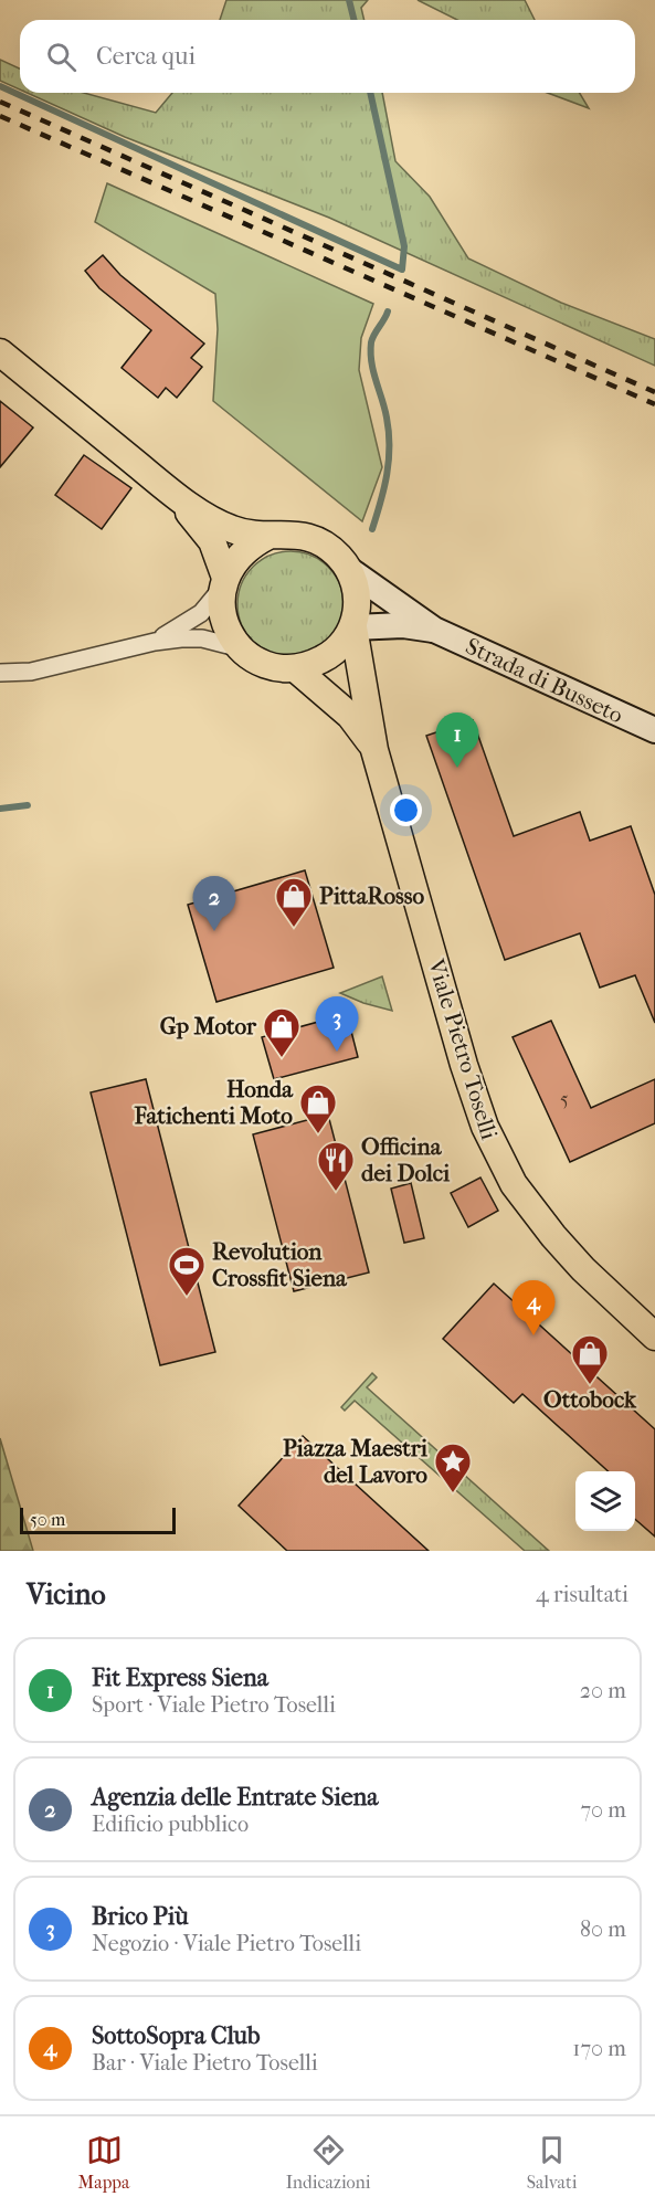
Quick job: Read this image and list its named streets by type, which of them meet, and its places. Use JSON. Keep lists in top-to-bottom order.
{
  "streets": {
    "main road": ["Viale Pietro Toselli"],
    "street": ["Strada di Busseto"]
  },
  "crossings": [
    ["Strada di Busseto", "Viale Pietro Toselli"]
  ],
  "places": {
    "shop": [
      "PittaRosso",
      "Gp Motor",
      "Honda Fatichenti Moto",
      "Ottobock"
    ],
    "restaurant": ["Officina dei Dolci"],
    "sports": ["Revolution Crossfit Siena"],
    "place": ["Piazza Maestri del Lavoro"]
  },
  "house_numbers": ["5"],
  "scale_bar": "50 m",
  "page": {
    "search": "Cerca qui",
    "pins": [
      "1",
      "2",
      "3",
      "4"
    ],
    "scale": "50 m",
    "heading": ["Vicino", "4 risultati"],
    "list": [
      {
        "mark": "1",
        "name": "Fit Express Siena",
        "note": "Sport · Viale Pietro Toselli",
        "value": "20 m"
      },
      {
        "mark": "2",
        "name": "Agenzia delle Entrate Siena",
        "note": "Edificio pubblico",
        "value": "70 m"
      },
      {
        "mark": "3",
        "name": "Brico Più",
        "note": "Negozio · Viale Pietro Toselli",
        "value": "80 m"
      },
      {
        "mark": "4",
        "name": "SottoSopra Club",
        "note": "Bar · Viale Pietro Toselli",
        "value": "170 m"
      }
    ],
    "nav": ["Mappa", "Indicazioni", "Salvati"]
  }
}
